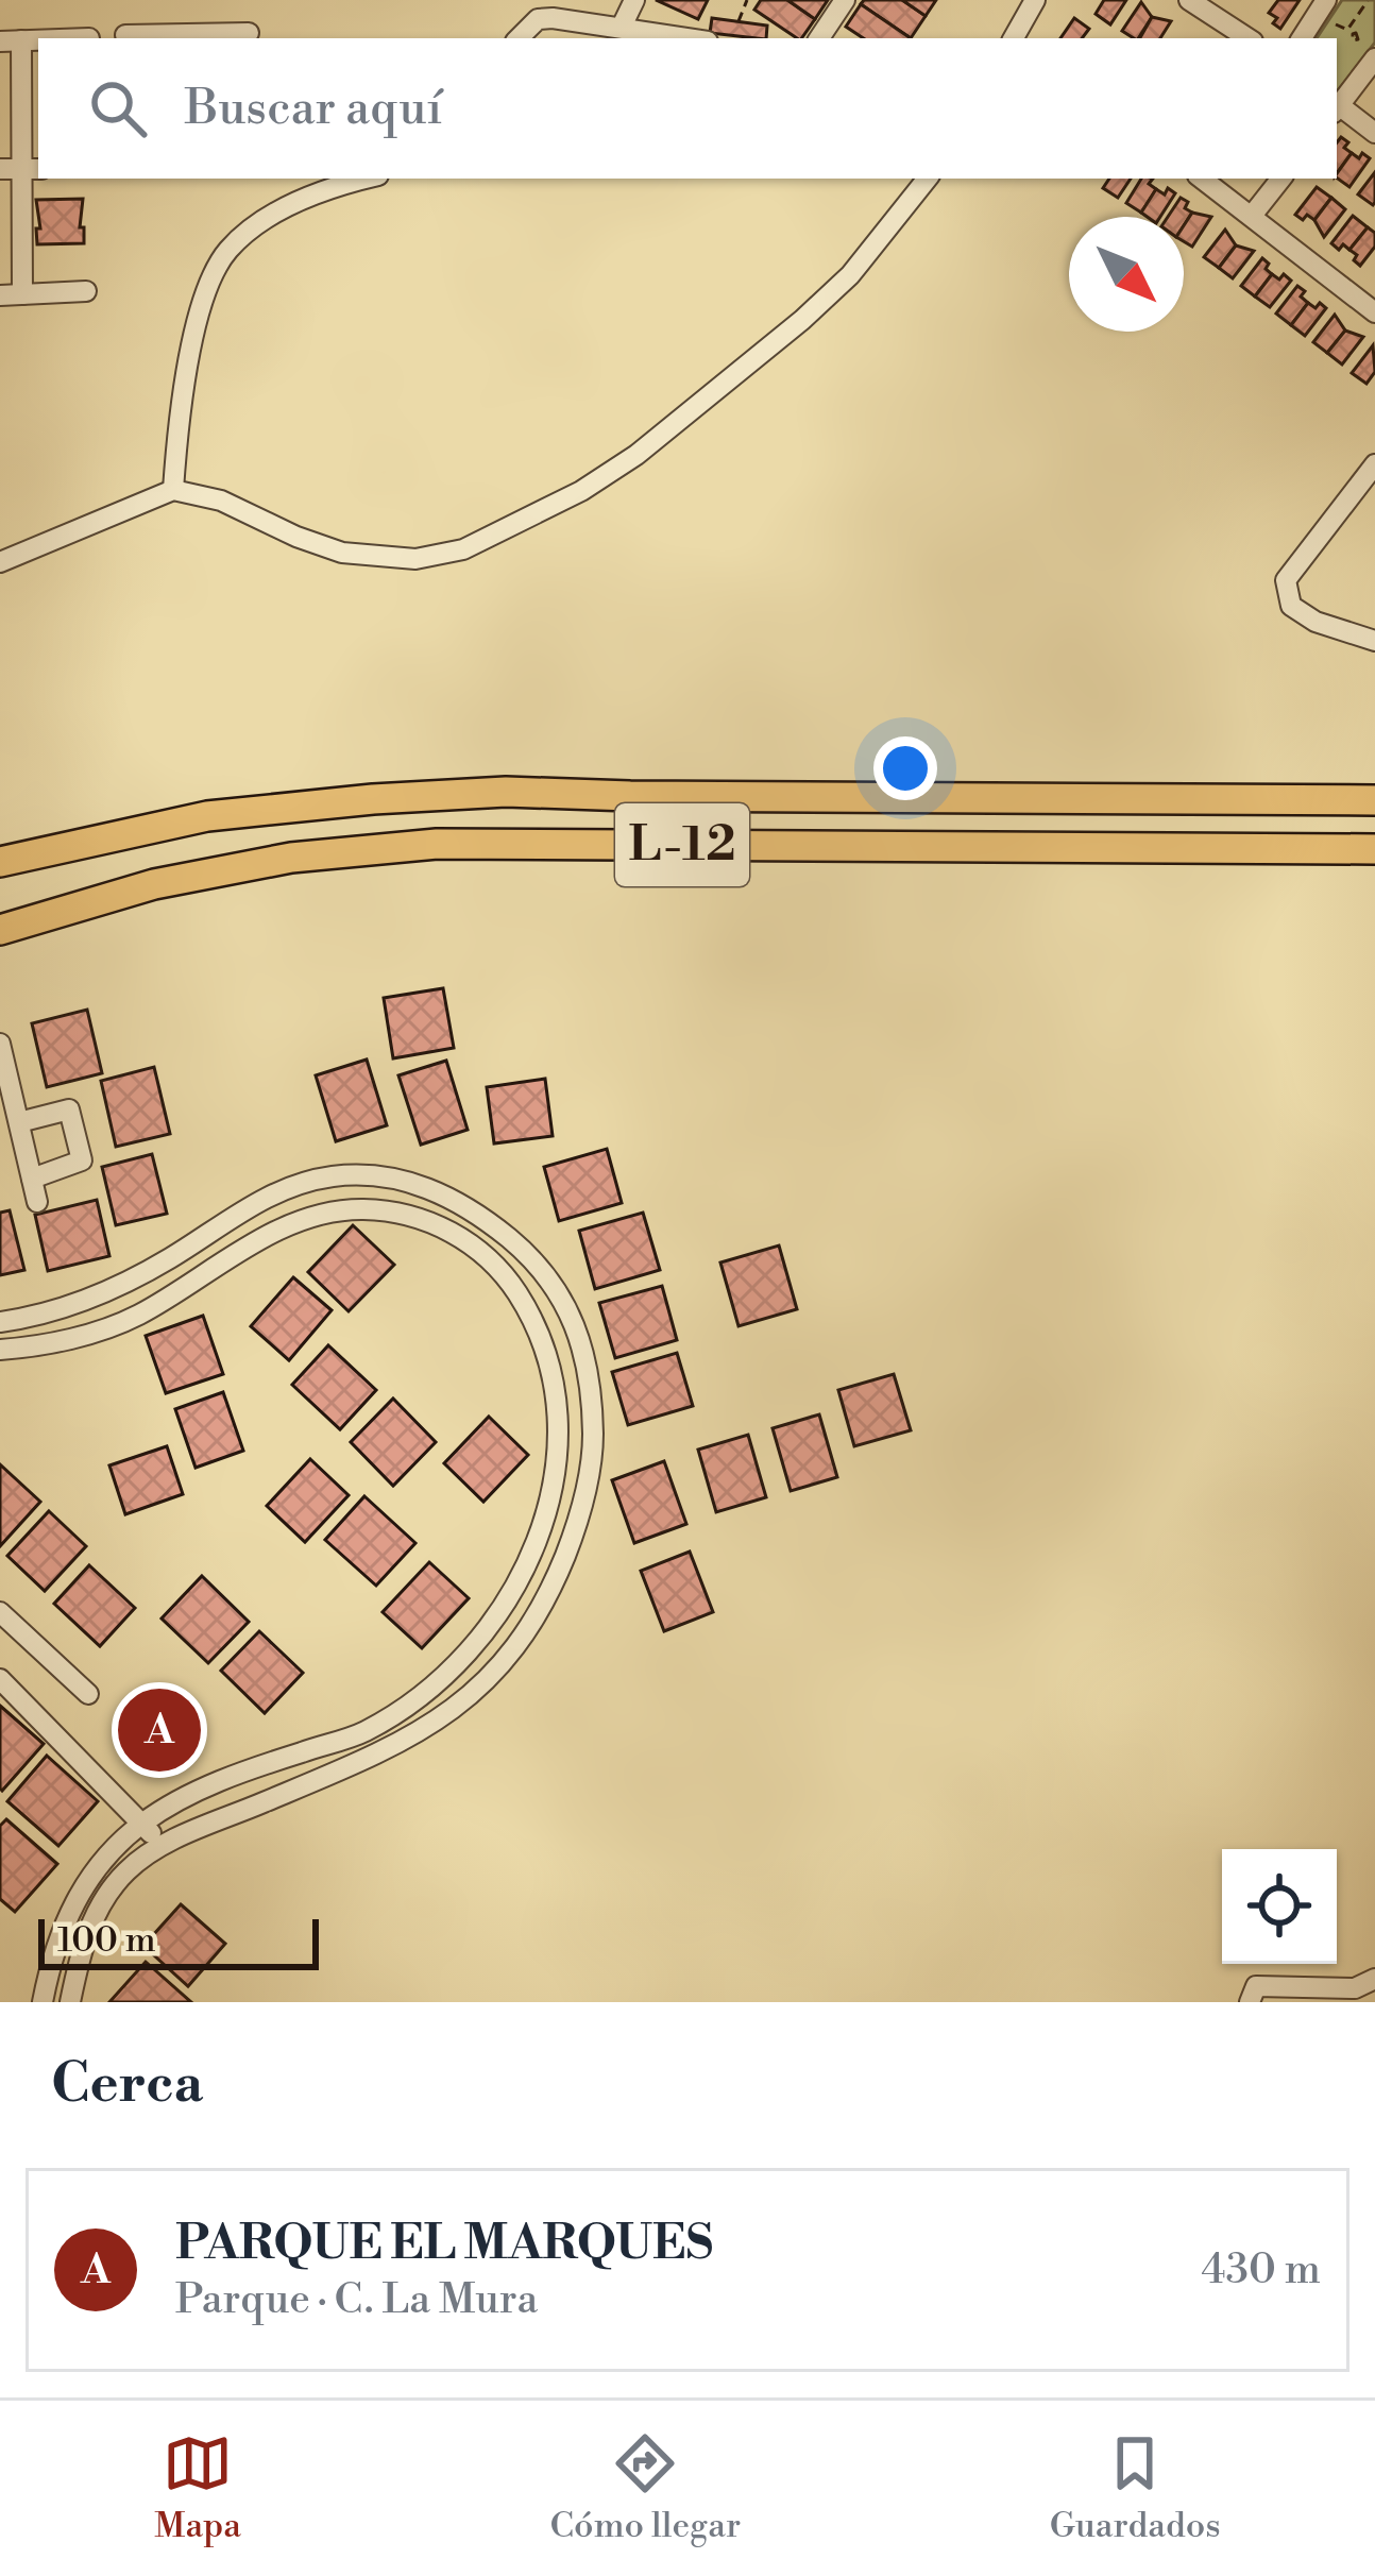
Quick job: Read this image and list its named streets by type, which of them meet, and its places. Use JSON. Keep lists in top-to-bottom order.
{
  "streets": {
    "highway": ["L-12"]
  },
  "scale_bar": "100 m",
  "north": "bottom right",
  "page": {
    "search": "Buscar aquí",
    "pins": "A",
    "scale": "100 m",
    "heading": "Cerca",
    "list": [
      {
        "mark": "A",
        "name": "PARQUE EL MARQUES",
        "note": "Parque · C. La Mura",
        "value": "430 m"
      }
    ],
    "nav": ["Mapa", "Cómo llegar", "Guardados"]
  }
}
